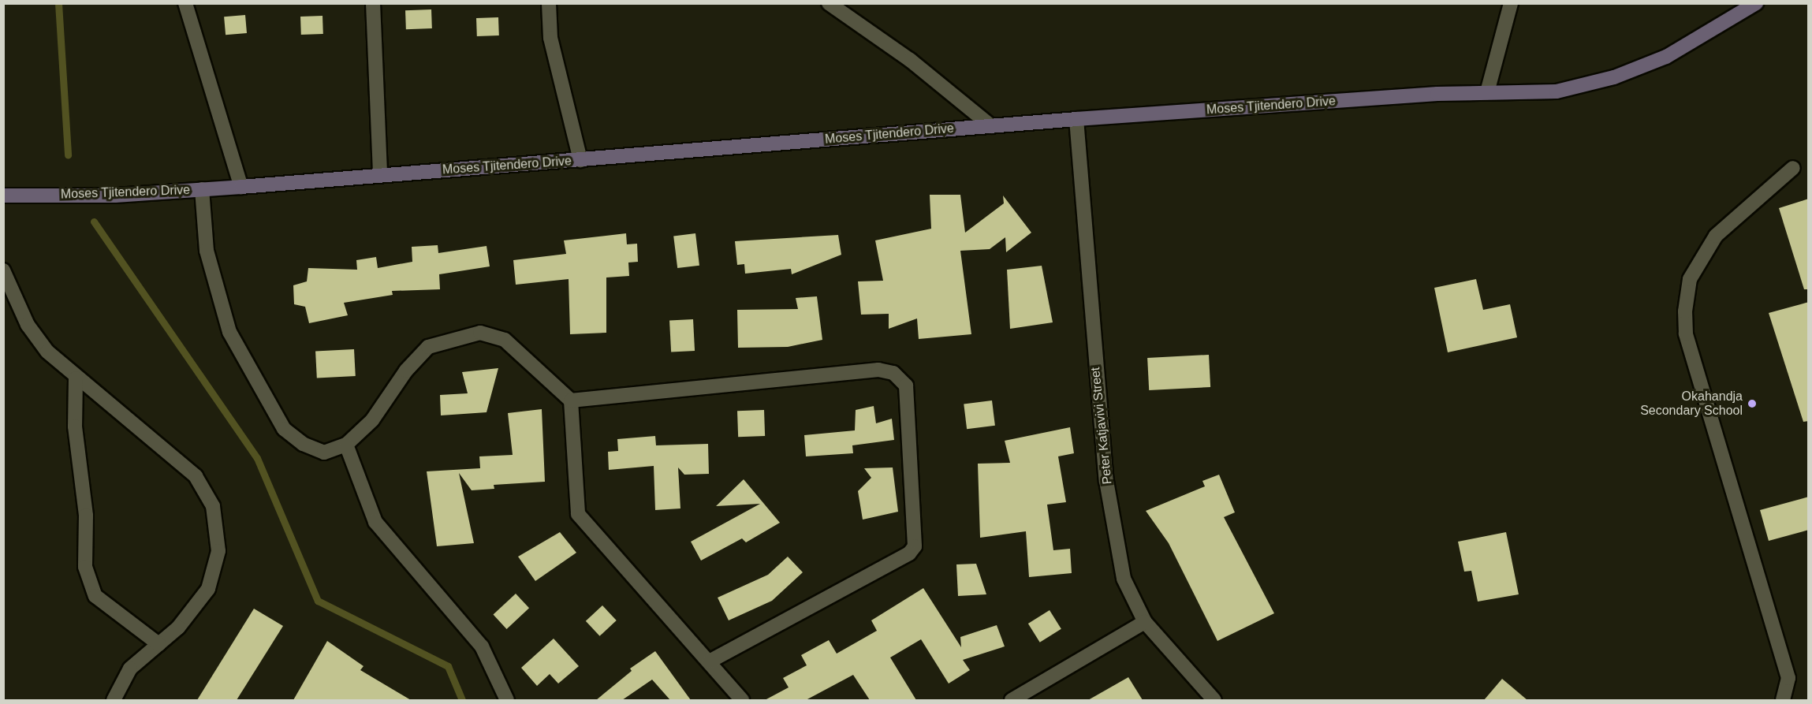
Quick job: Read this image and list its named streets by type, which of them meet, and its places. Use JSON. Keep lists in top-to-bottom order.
{
  "streets": {
    "street": ["Moses Tjitendero Drive", "Peter Katjavivi Street"]
  },
  "crossings": [
    ["Moses Tjitendero Drive", "Peter Katjavivi Street"]
  ],
  "places": ["Okahandja Secondary School"]
}
